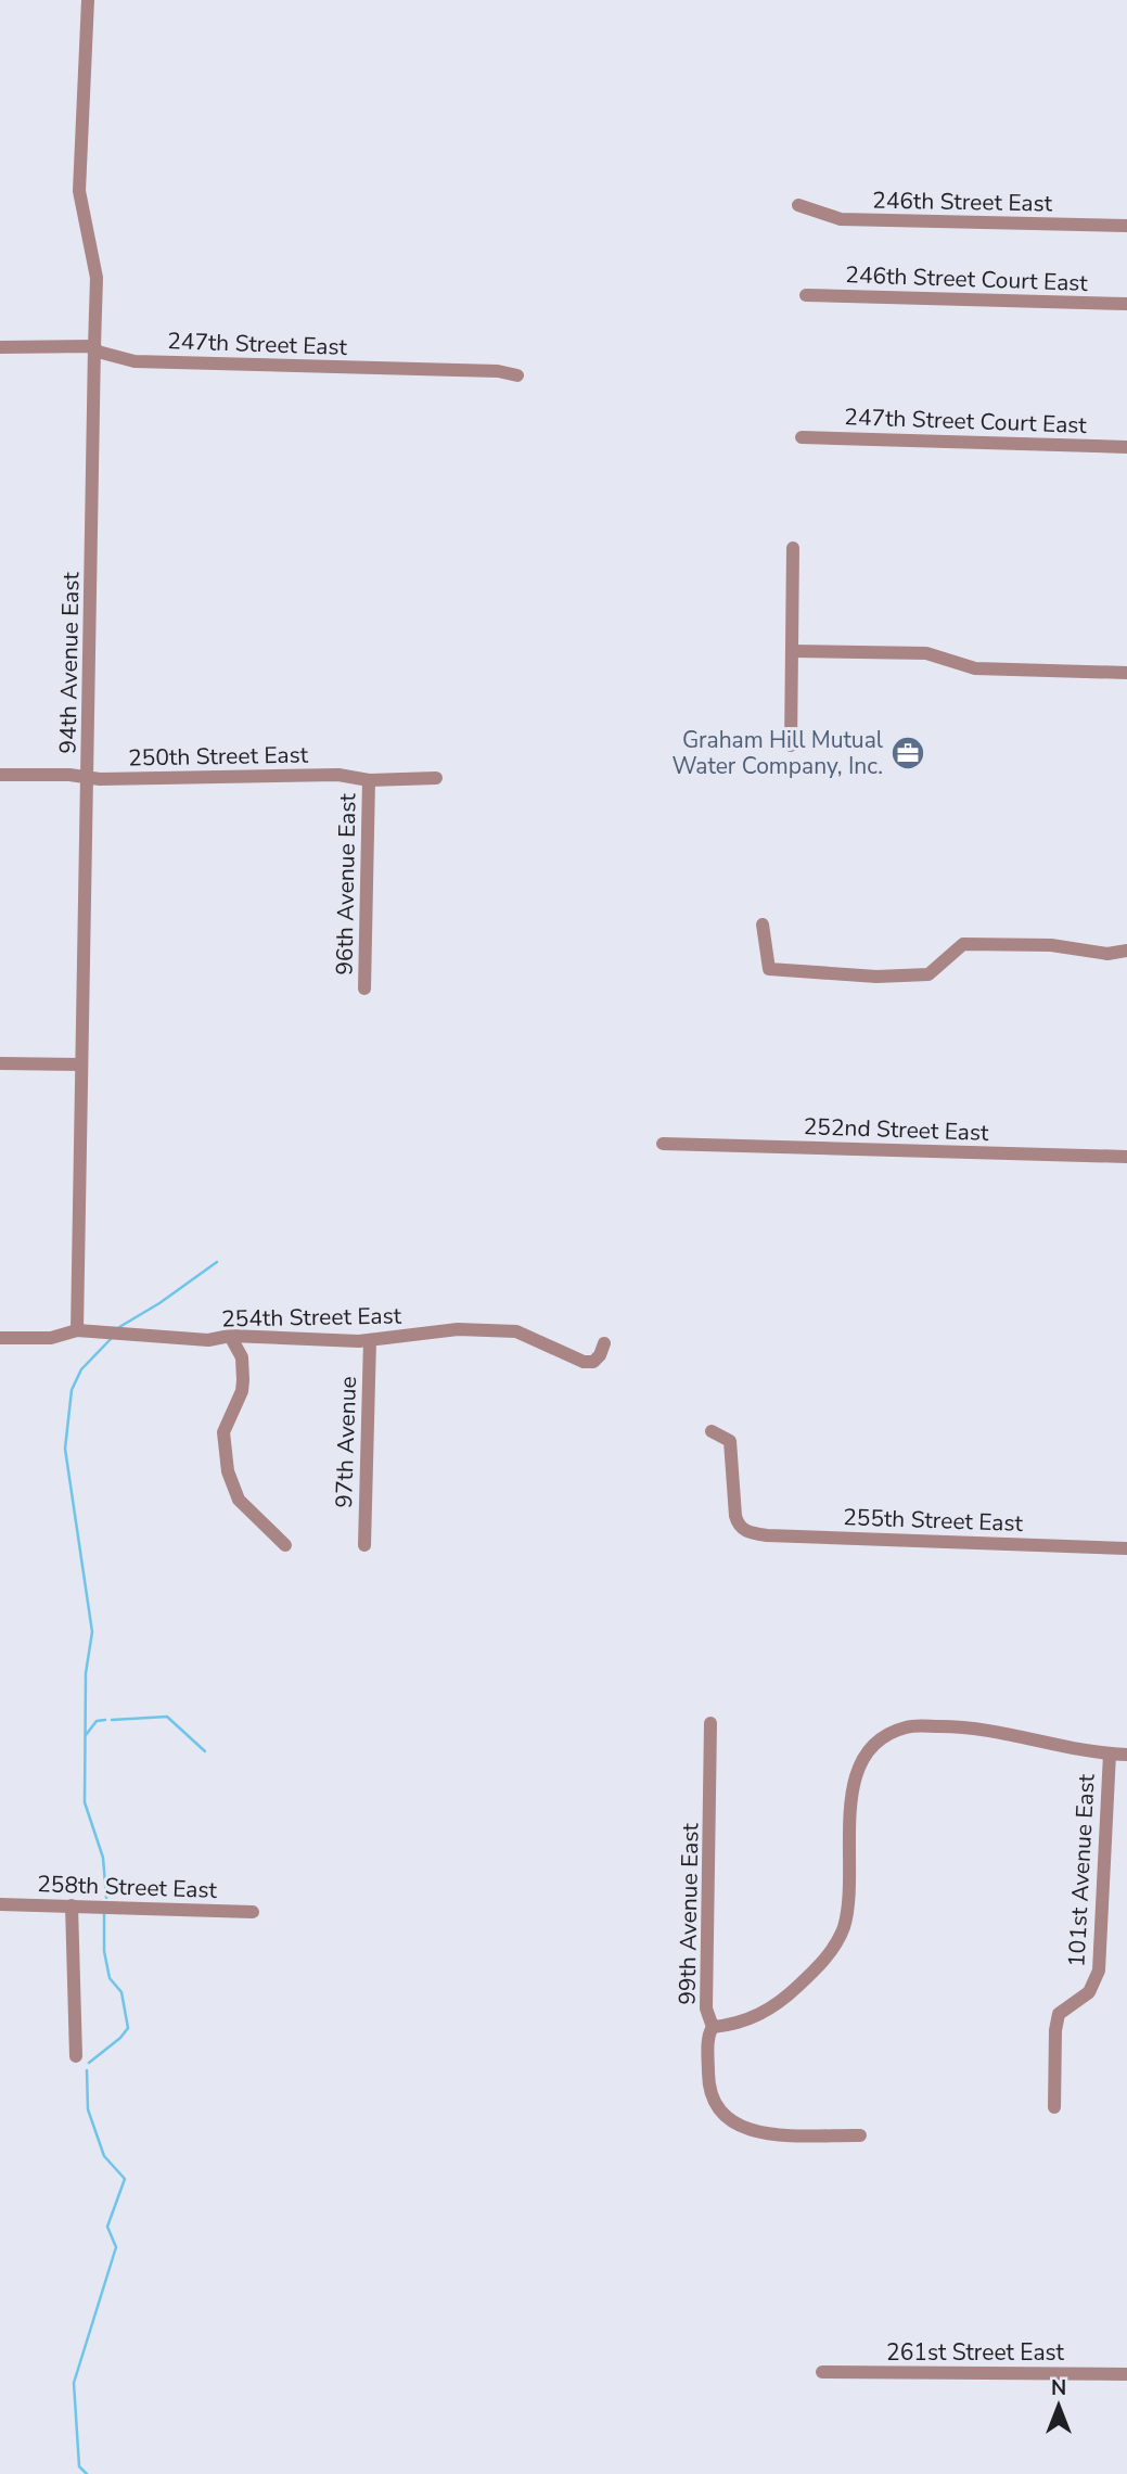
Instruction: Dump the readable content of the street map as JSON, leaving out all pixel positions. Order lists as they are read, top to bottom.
{
  "streets": {
    "street": [
      "246th Street East",
      "246th Street Court East",
      "247th Street East",
      "247th Street Court East",
      "94th Avenue East",
      "250th Street East",
      "96th Avenue East",
      "252nd Street East",
      "254th Street East",
      "97th Avenue",
      "255th Street East",
      "101st Avenue East",
      "258th Street East",
      "99th Avenue East",
      "261st Street East"
    ]
  },
  "crossings": [
    ["247th Street East", "94th Avenue East"],
    ["94th Avenue East", "250th Street East"],
    ["94th Avenue East", "254th Street East"],
    ["250th Street East", "96th Avenue East"],
    ["254th Street East", "97th Avenue"]
  ],
  "places": {
    "office": ["Graham Hill Mutual Water Company, Inc."]
  },
  "north": "top"
}
